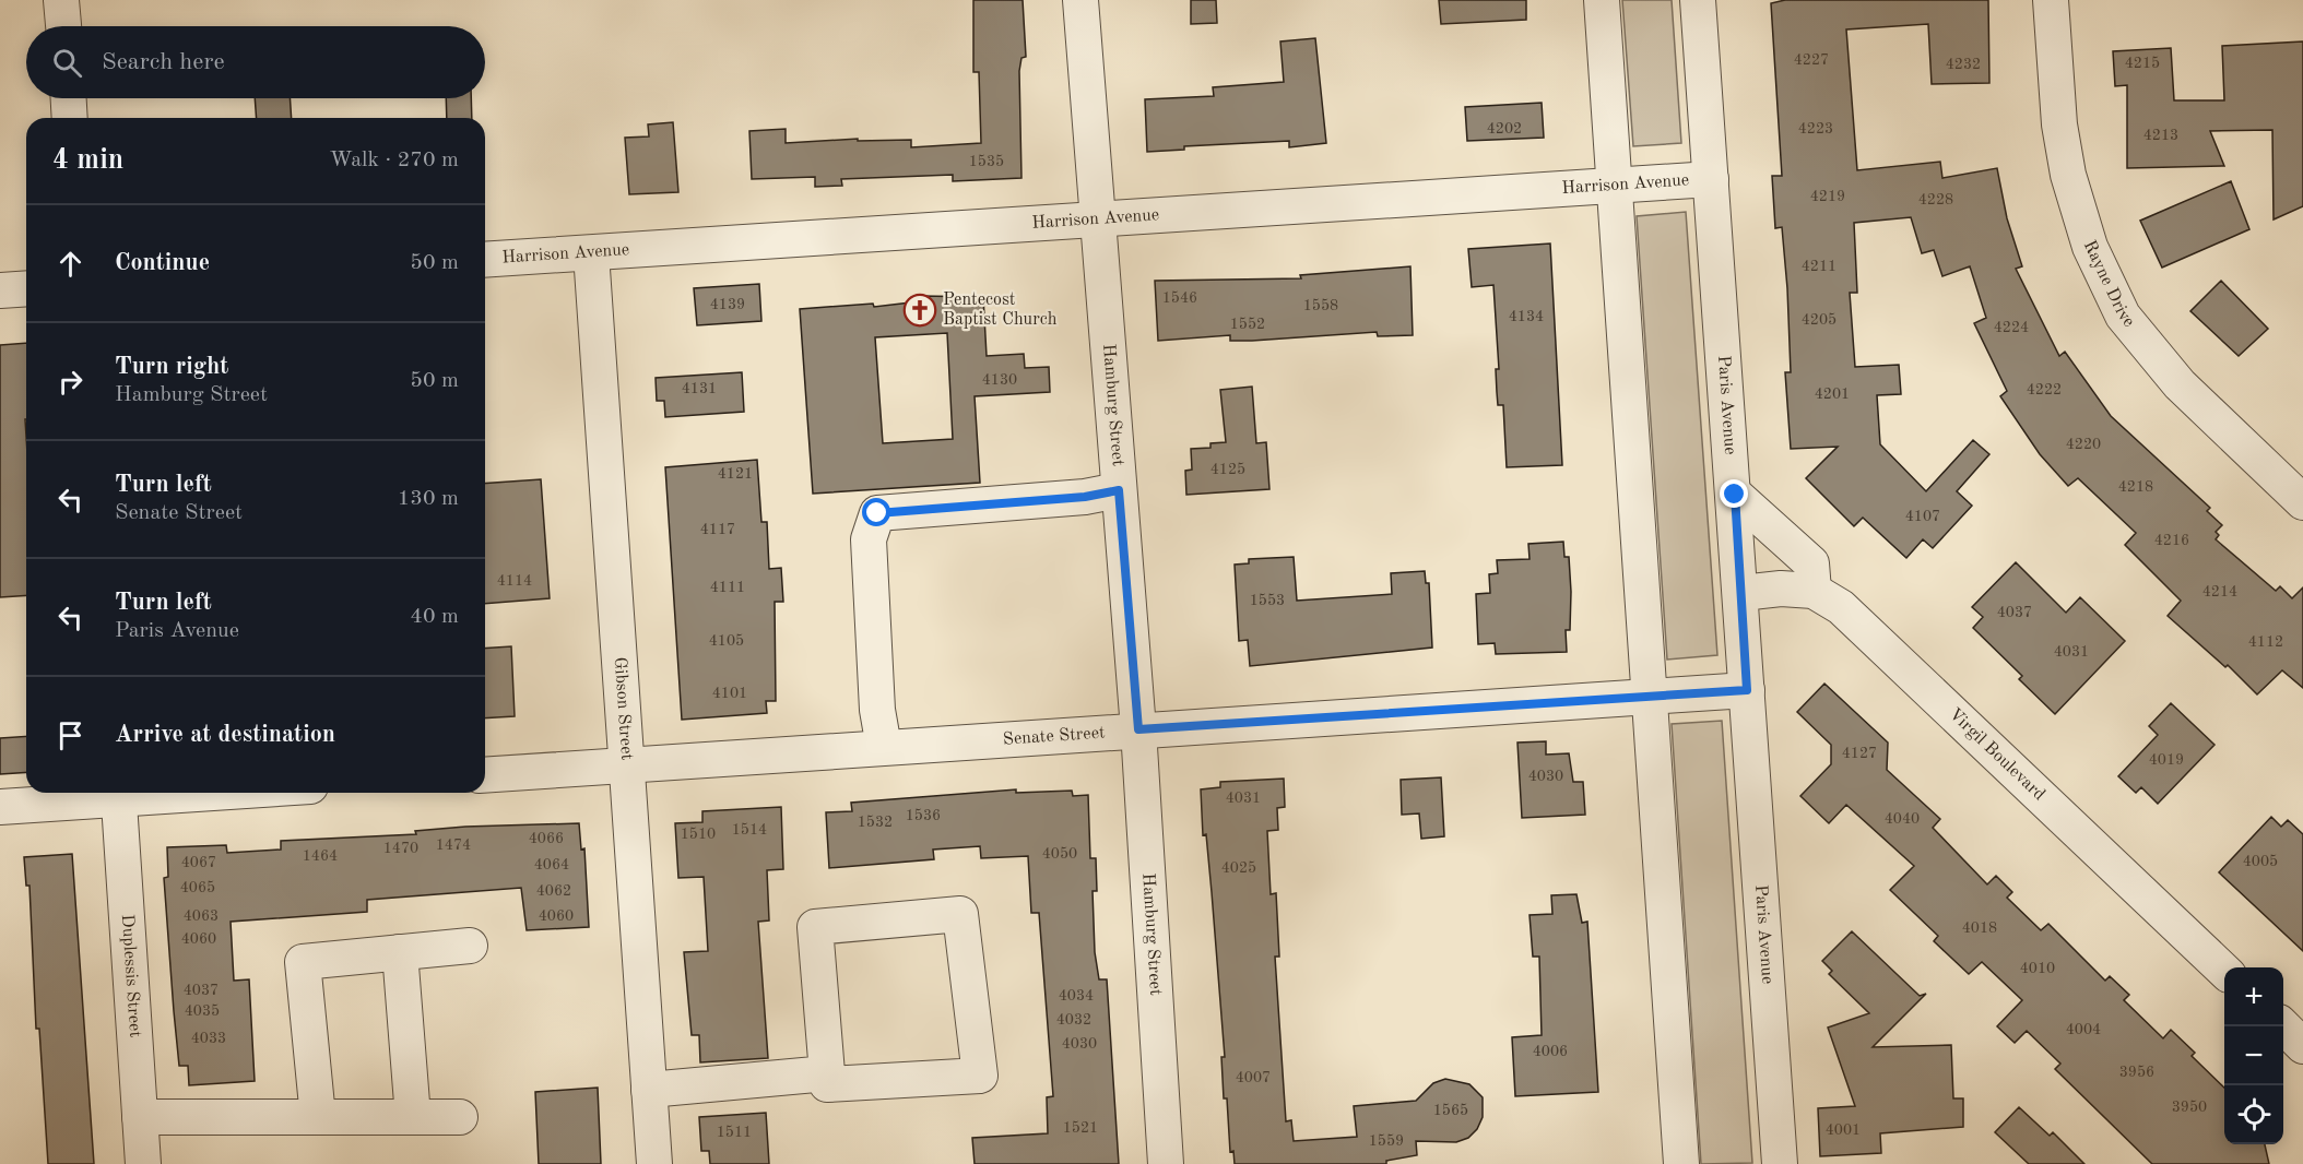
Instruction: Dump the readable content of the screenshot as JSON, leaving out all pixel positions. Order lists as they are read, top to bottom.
{
  "streets": {
    "street": [
      "Harrison Avenue",
      "Rayne Drive",
      "Hamburg Street",
      "Paris Avenue",
      "Gibson Street",
      "Senate Street",
      "Virgil Boulevard",
      "Duplessis Street"
    ]
  },
  "crossings": [
    ["Harrison Avenue", "Hamburg Street"],
    ["Harrison Avenue", "Paris Avenue"],
    ["Harrison Avenue", "Gibson Street"],
    ["Hamburg Street", "Senate Street"],
    ["Paris Avenue", "Senate Street"],
    ["Paris Avenue", "Virgil Boulevard"],
    ["Gibson Street", "Senate Street"]
  ],
  "places": {
    "church": ["Pentecost Baptist Church"]
  },
  "house_numbers": [
    "4227",
    "4215",
    "4232",
    "4202",
    "4223",
    "4213",
    "1535",
    "4219",
    "4228",
    "4211",
    "1546",
    "4139",
    "1558",
    "4134",
    "4205",
    "1552",
    "4224",
    "4130",
    "4131",
    "4222",
    "4201",
    "4220",
    "4125",
    "4121",
    "4218",
    "4107",
    "4117",
    "4216",
    "4114",
    "4111",
    "4214",
    "1553",
    "4037",
    "4105",
    "4112",
    "4031",
    "4101",
    "4127",
    "4019",
    "4030",
    "4031",
    "1536",
    "4040",
    "1532",
    "1514",
    "1510",
    "4066",
    "1474",
    "1470",
    "4050",
    "1464",
    "4005",
    "4067",
    "4064",
    "4025",
    "4065",
    "4062",
    "4063",
    "4060",
    "4018",
    "4060",
    "4010",
    "4037",
    "4034",
    "4035",
    "4032",
    "4004",
    "4033",
    "4030",
    "4006",
    "3956",
    "4007",
    "3950",
    "1565",
    "1521",
    "4001",
    "1511",
    "1559"
  ],
  "page": {
    "search": "Search here",
    "heading": ["4 min", "Walk · 270 m"],
    "list": [
      ["Continue", "50 m"],
      ["Turn right", "Hamburg Street", "50 m"],
      ["Turn left", "Senate Street", "130 m"],
      ["Turn left", "Paris Avenue", "40 m"],
      "Arrive at destination"
    ],
    "map_buttons": ["+", "−"]
  }
}
